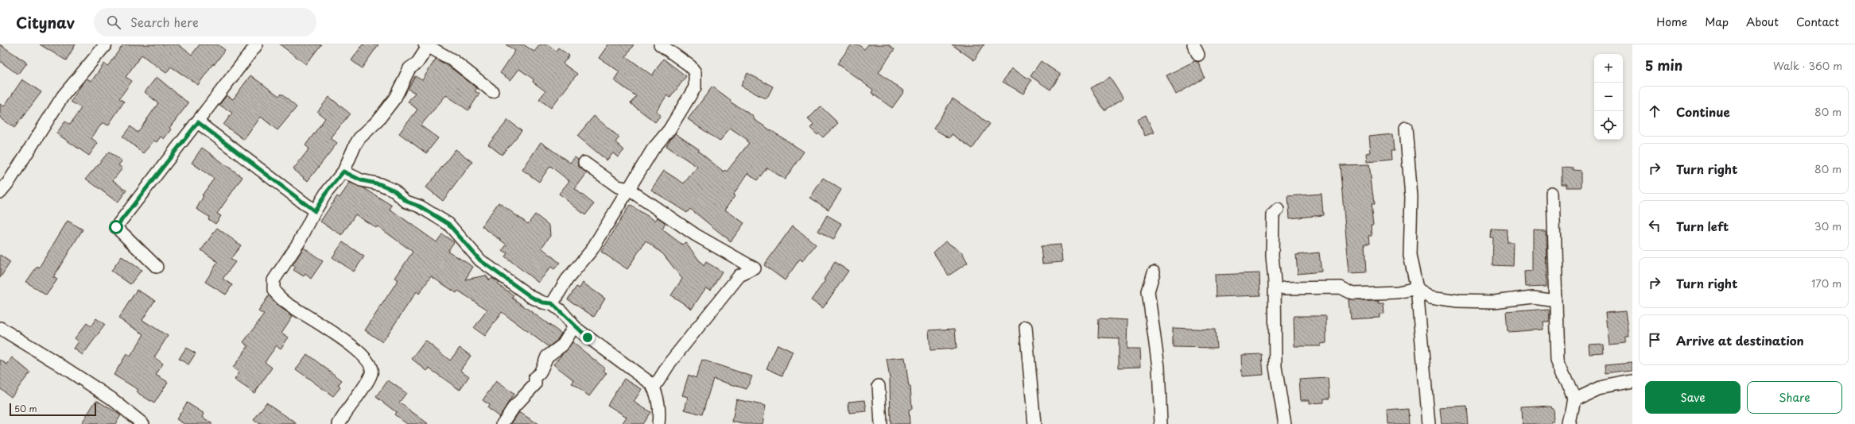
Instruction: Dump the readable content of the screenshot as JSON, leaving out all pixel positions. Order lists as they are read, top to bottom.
{
  "scale_bar": "50 m",
  "page": {
    "header": "Citynav",
    "search": "Search here",
    "nav": [
      "Home",
      "Map",
      "About",
      "Contact"
    ],
    "heading": ["5 min", "Walk · 360 m"],
    "map_buttons": ["+", "−"],
    "list": [
      ["Continue", "80 m"],
      ["Turn right", "80 m"],
      ["Turn left", "30 m"],
      ["Turn right", "170 m"],
      "Arrive at destination"
    ],
    "buttons": ["Save", "Share"],
    "scale": "50 m"
  }
}
